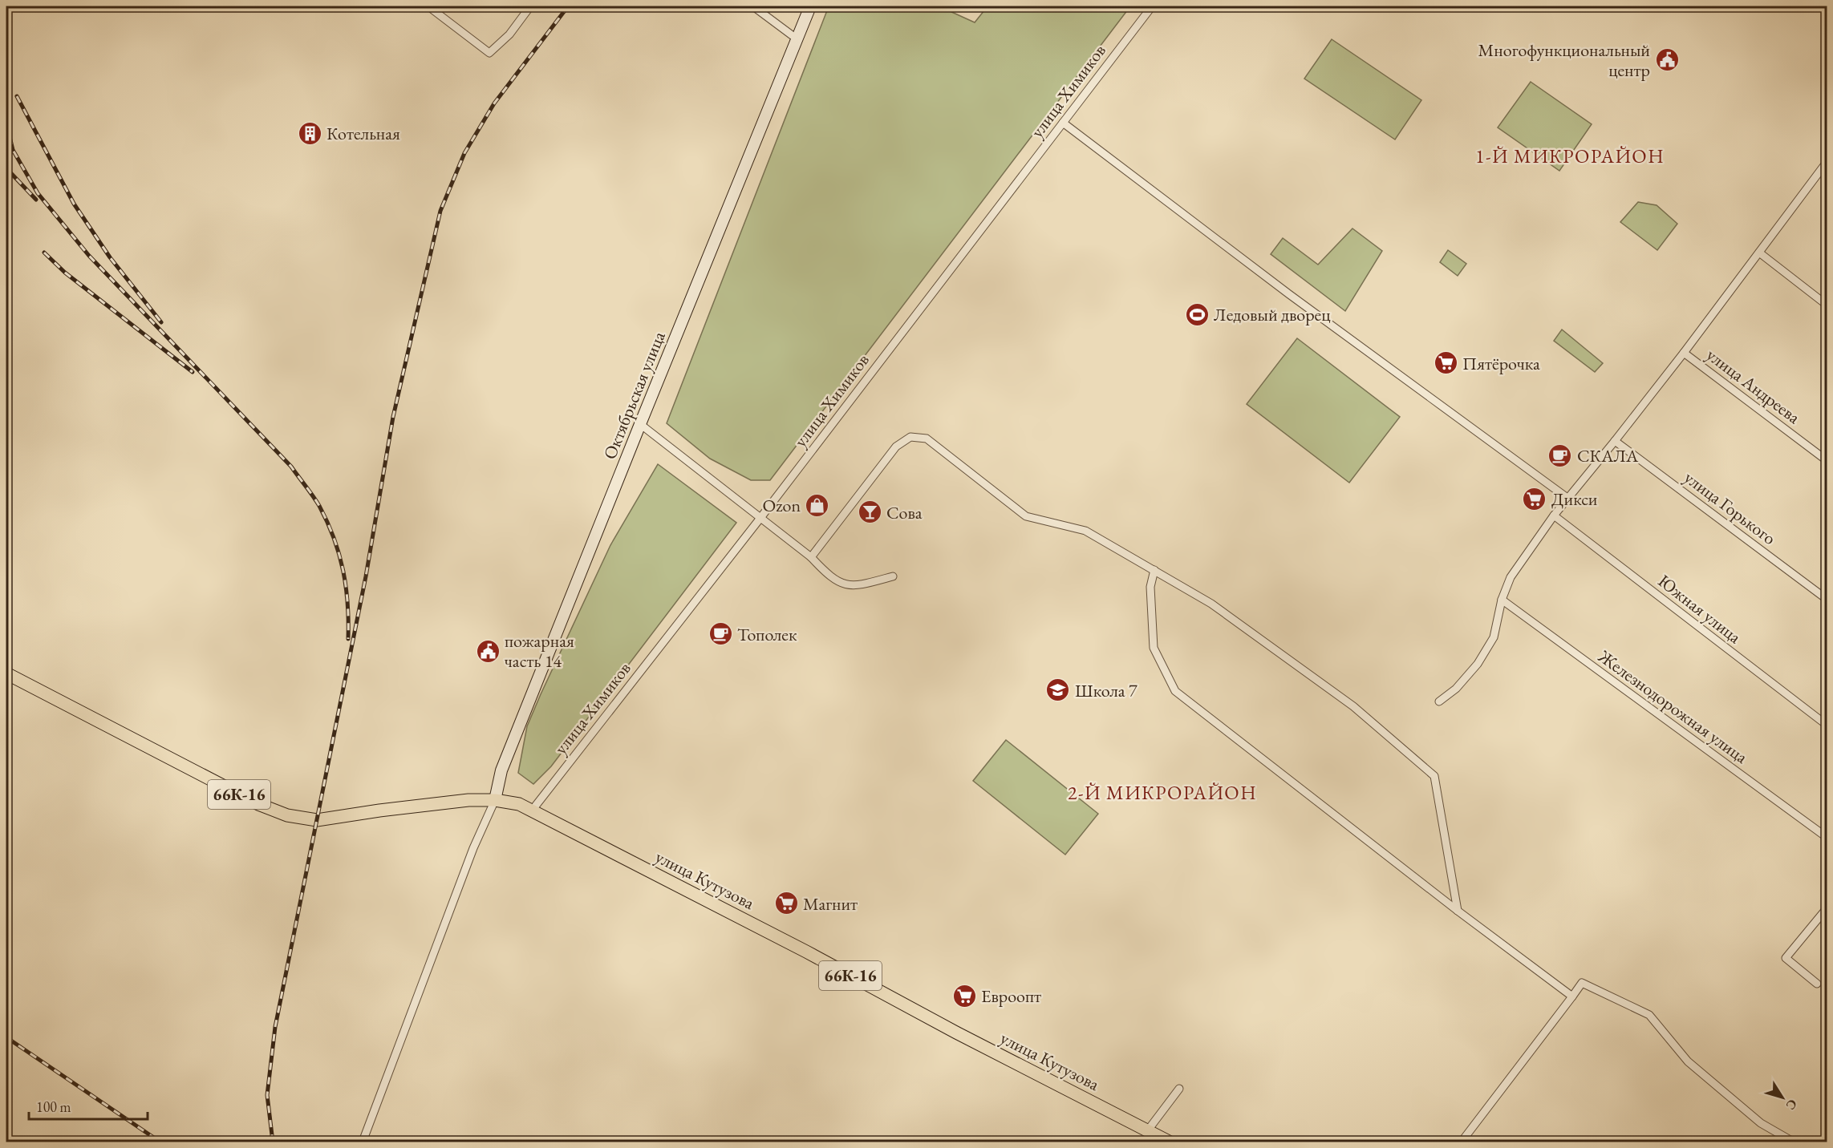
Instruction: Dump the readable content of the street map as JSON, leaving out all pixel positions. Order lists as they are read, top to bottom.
{
  "streets": {
    "main road": ["Октябрьская улица", "66К-16", "улица Кутузова"],
    "street": [
      "улица Химиков",
      "улица Андреева",
      "улица Горького",
      "Южная улица",
      "Железнодорожная улица"
    ]
  },
  "crossings": [
    ["улица Химиков", "66К-16"],
    ["улица Химиков", "улица Кутузова"],
    ["Октябрьская улица", "66К-16"],
    ["66К-16", "улица Кутузова"]
  ],
  "districts": ["1-Й МИКРОРАЙОН", "2-Й МИКРОРАЙОН"],
  "places": {
    "public building": ["Многофункциональный центр", "пожарная часть 14"],
    "building": ["Котельная"],
    "sports": ["Ледовый дворец"],
    "supermarket": [
      "Пятёрочка",
      "Дикси",
      "Магнит",
      "Евроопт"
    ],
    "cafe": ["СКАЛА", "Тополек"],
    "shop": ["Ozon"],
    "bar": ["Сова"],
    "school or university": ["Школа 7"]
  },
  "scale_bar": "100 m",
  "north": "bottom right"
}
